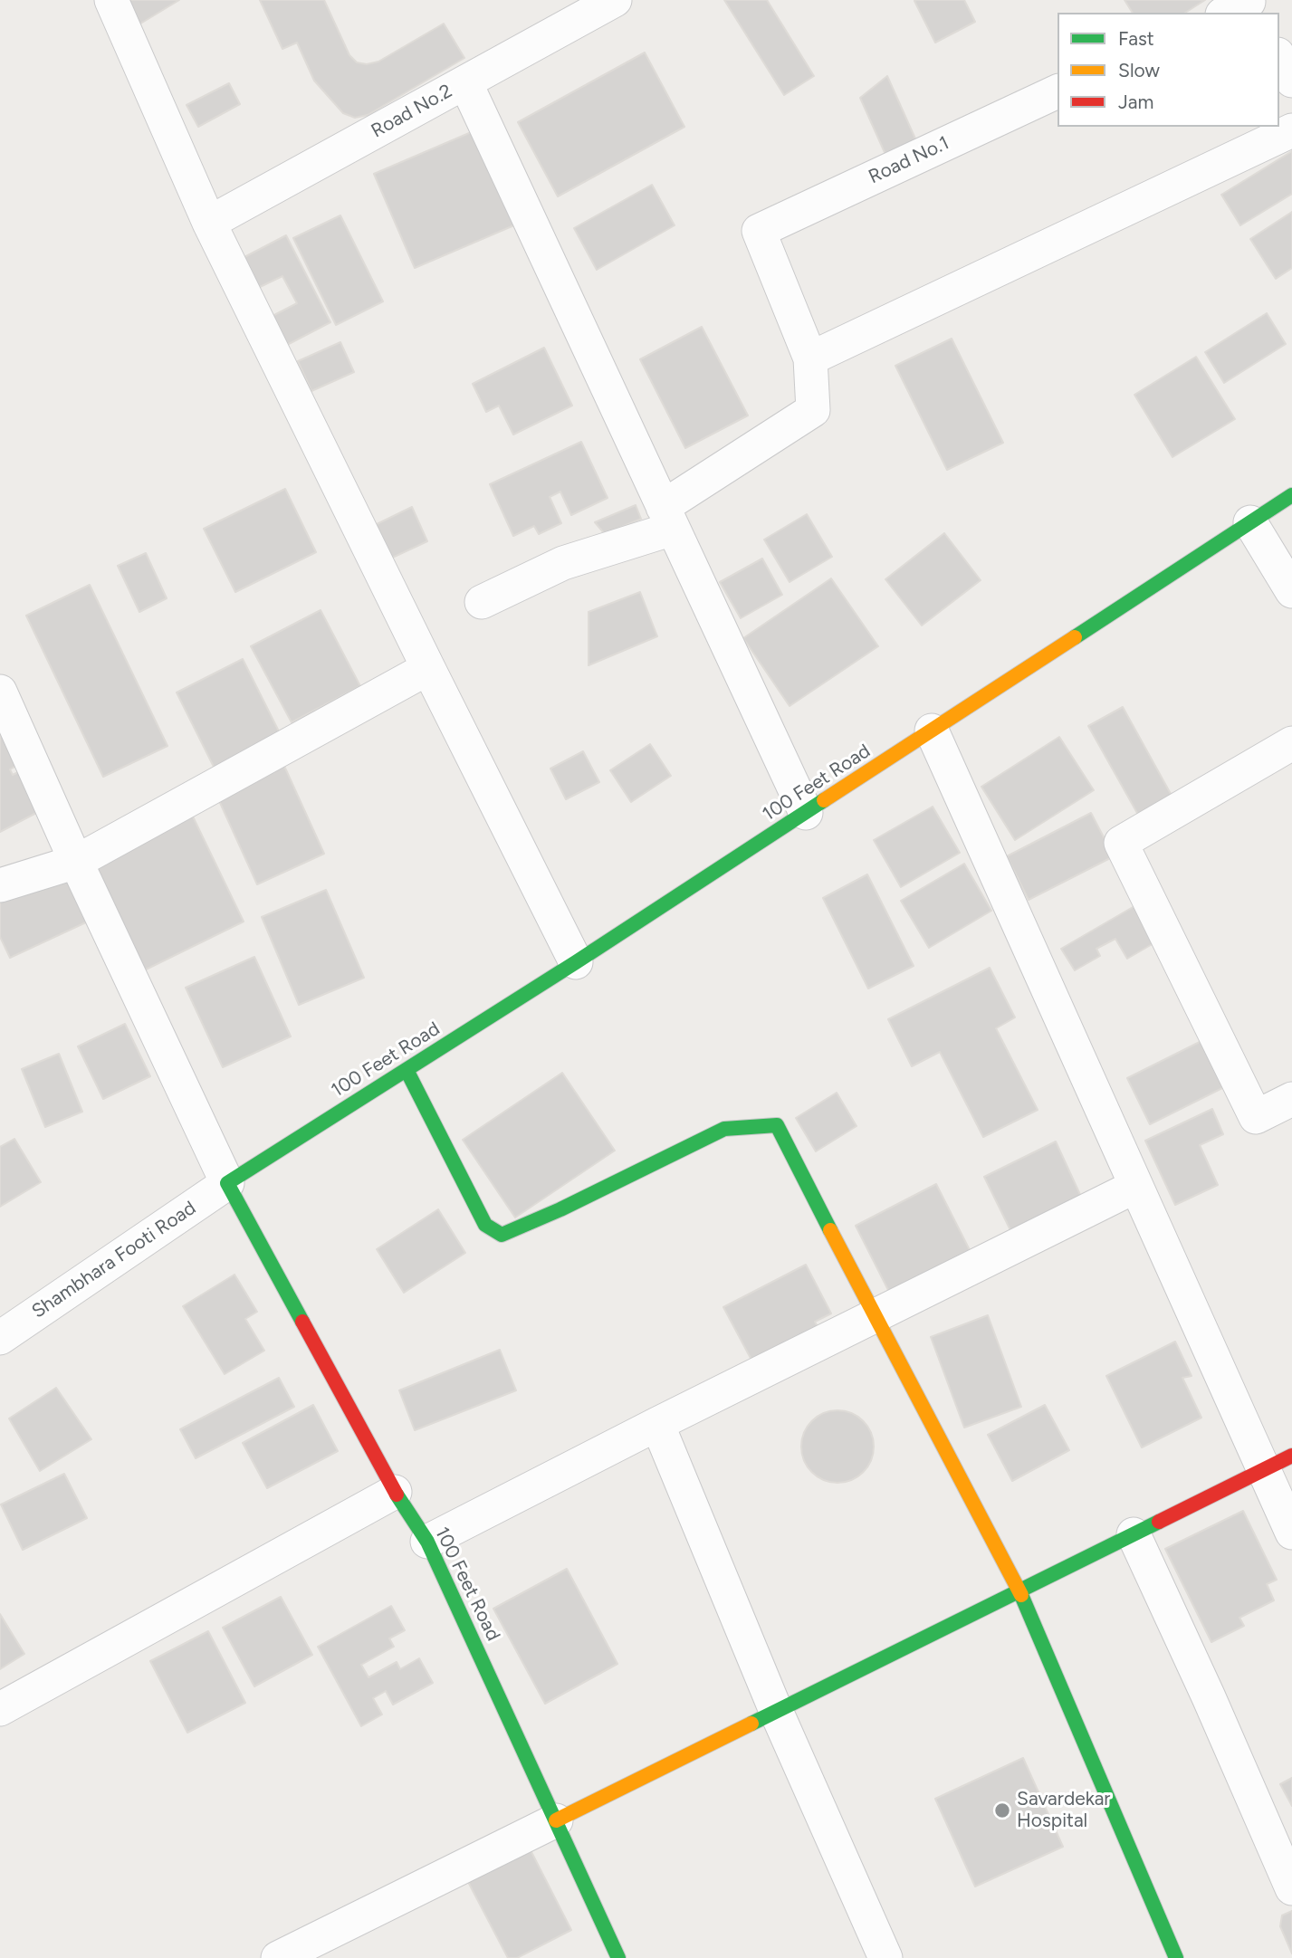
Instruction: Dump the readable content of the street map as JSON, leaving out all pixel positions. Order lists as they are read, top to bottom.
{
  "streets": {
    "street": [
      "Road No.2",
      "Road No.1",
      "100 Feet Road",
      "Shambhara Footi Road"
    ]
  },
  "crossings": [
    ["100 Feet Road", "Shambhara Footi Road"]
  ],
  "places": ["Savardekar Hospital"],
  "legend": ["Fast", "Slow", "Jam"]
}
